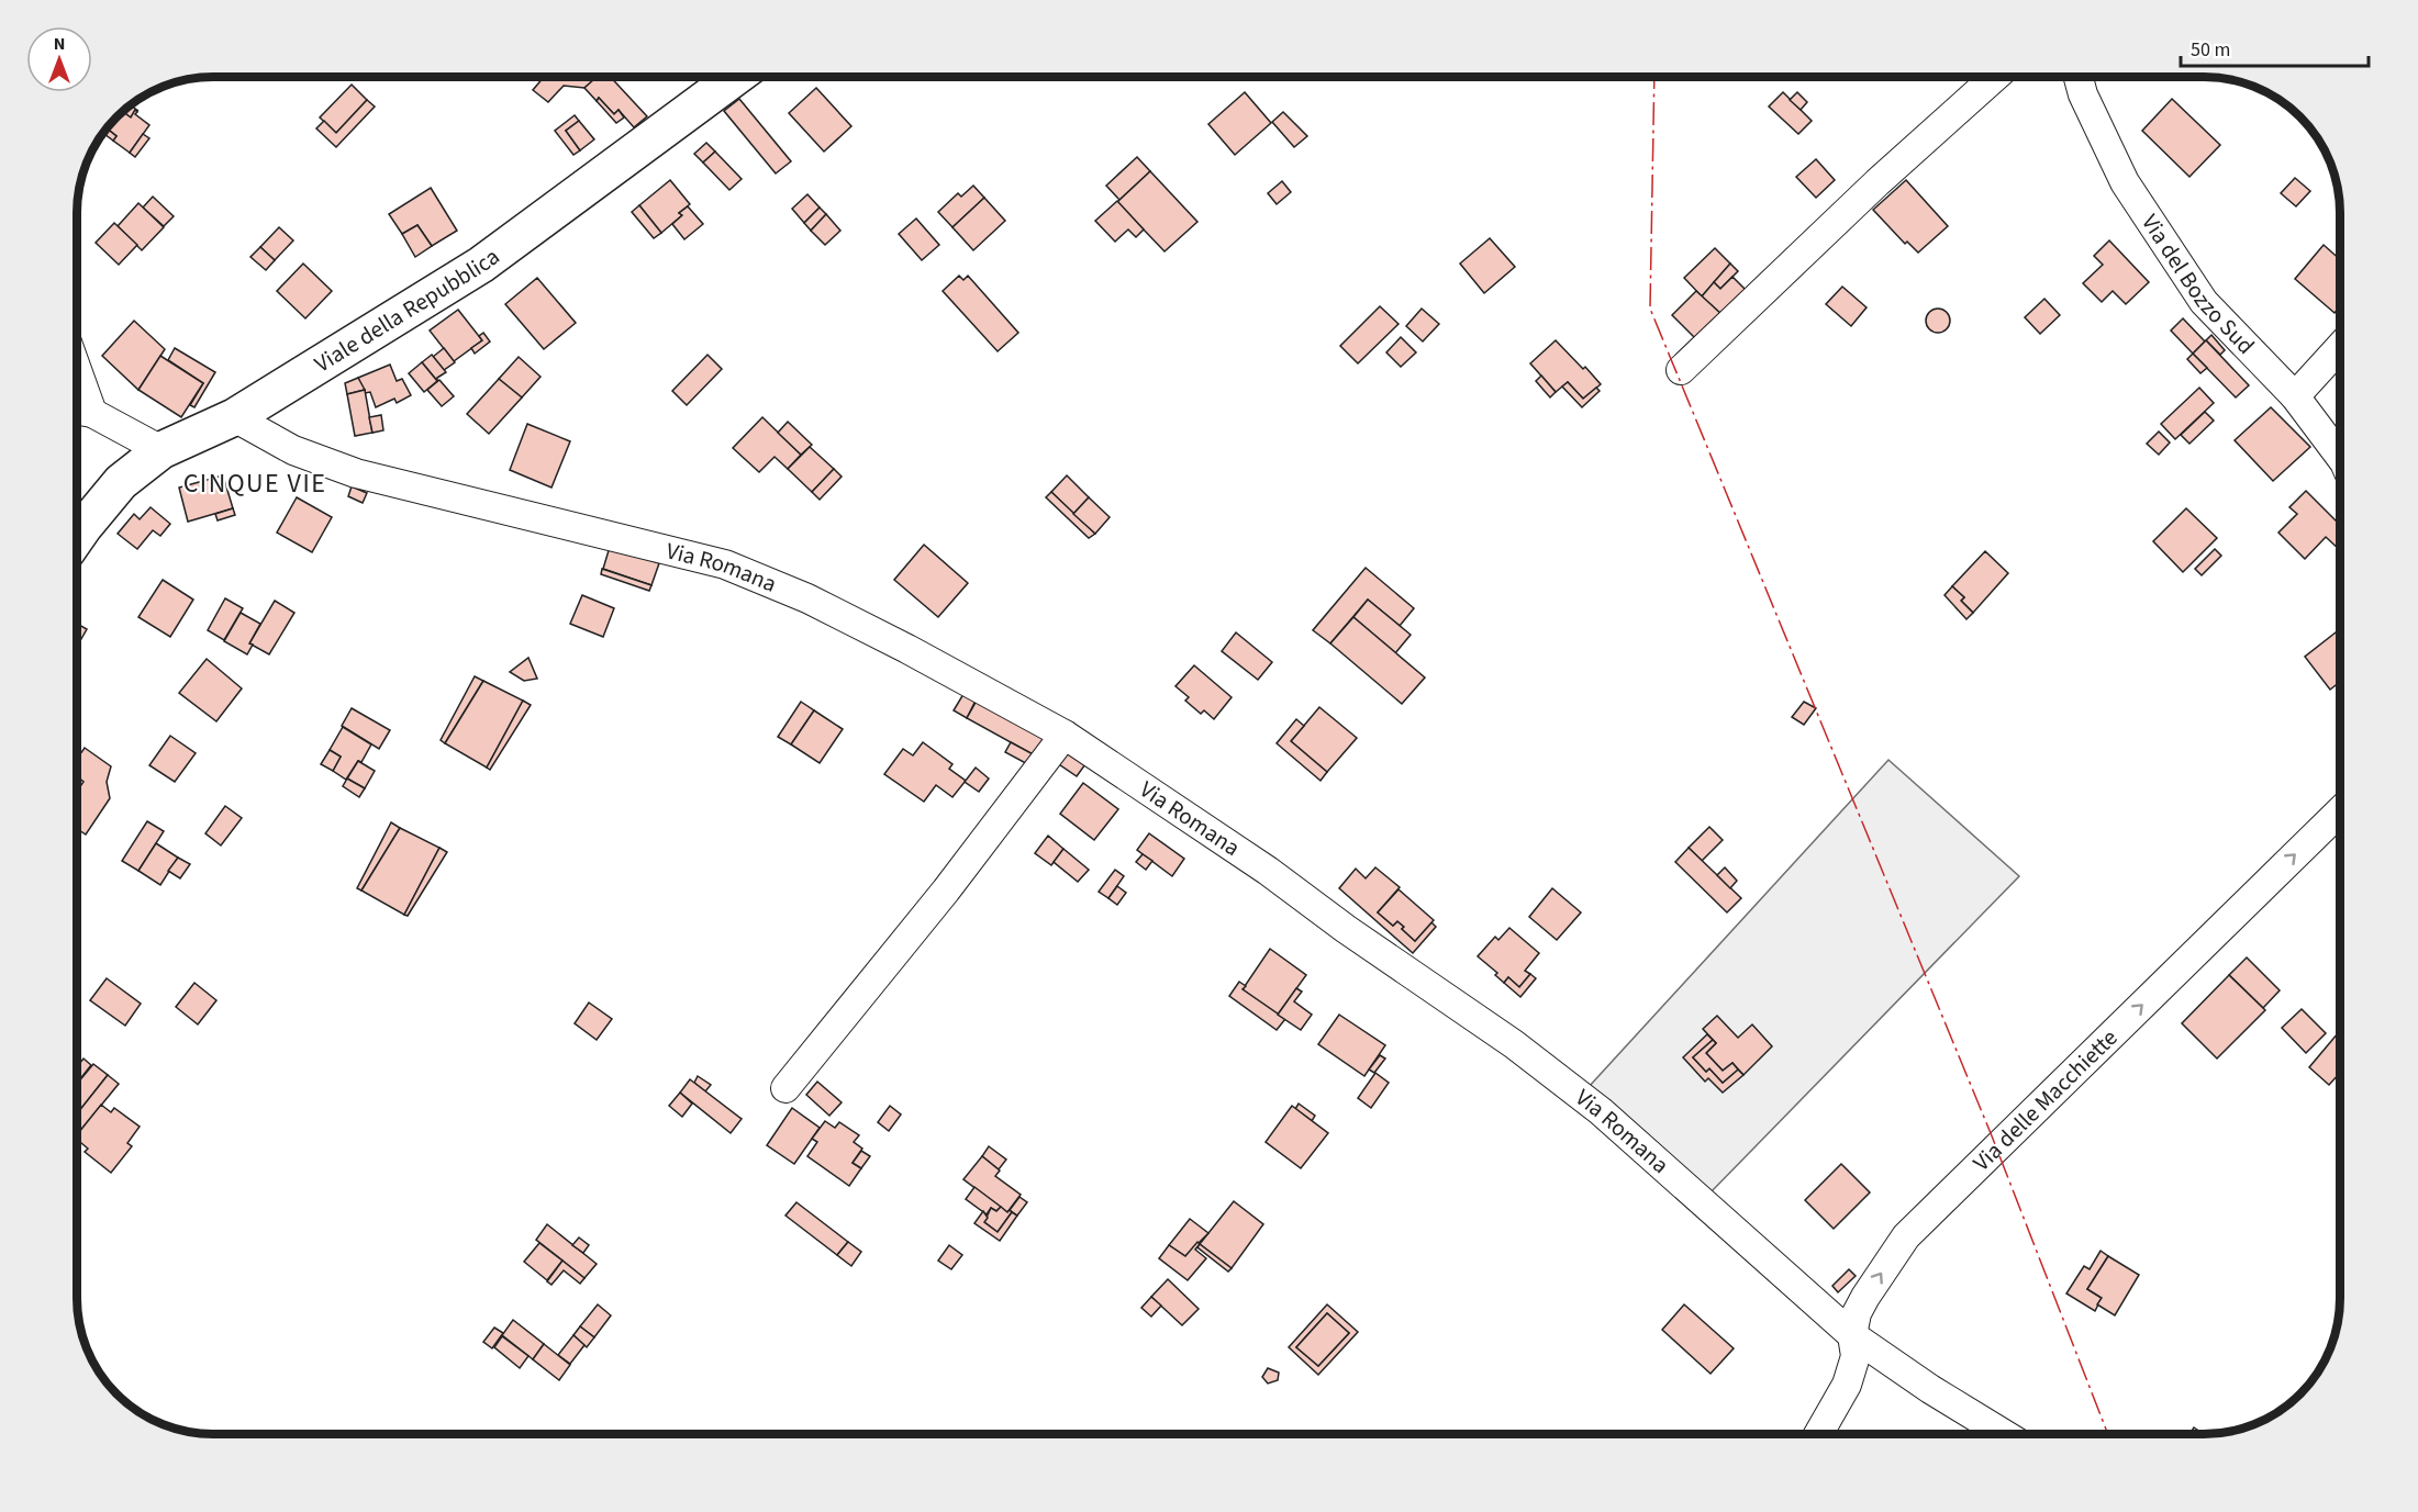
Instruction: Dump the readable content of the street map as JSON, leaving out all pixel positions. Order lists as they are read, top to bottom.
{
  "streets": {
    "main road": ["Viale della Repubblica"],
    "street": ["Via del Bozzo Sud", "Via Romana", "Via delle Macchiette"]
  },
  "crossings": [
    ["Viale della Repubblica", "Via Romana"],
    ["Via Romana", "Via delle Macchiette"]
  ],
  "one_way": ["Via delle Macchiette"],
  "districts": ["CINQUE VIE"],
  "scale_bar": "50 m",
  "north": "top"
}
